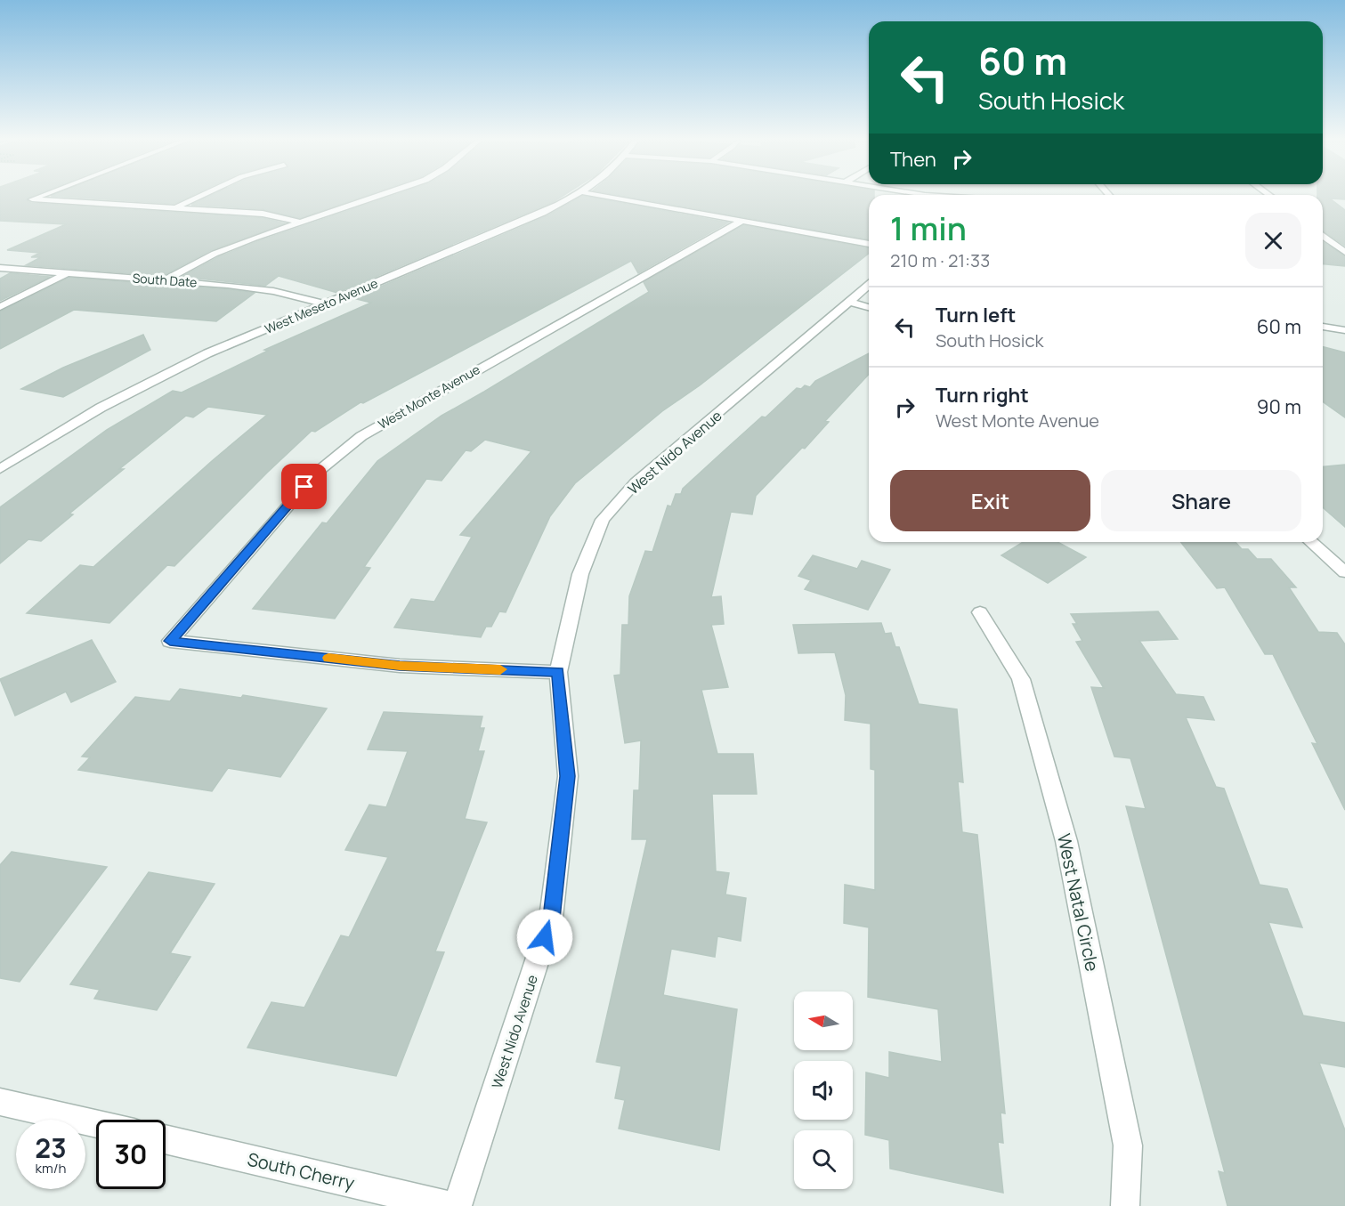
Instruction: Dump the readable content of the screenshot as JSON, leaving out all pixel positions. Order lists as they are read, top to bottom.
{
  "streets": {
    "street": [
      "South Date",
      "West Meseto Avenue",
      "West Monte Avenue",
      "West Nido Avenue",
      "West Natal Circle",
      "South Cherry"
    ]
  },
  "crossings": [
    ["South Date", "West Meseto Avenue"],
    ["West Monte Avenue", "West Nido Avenue"]
  ],
  "north": "left",
  "page": {
    "turn": ["60 m", "South Hosick"],
    "then": "Then",
    "heading": ["1 min", "210 m · 21:33"],
    "list": [
      {
        "name": "Turn left",
        "note": "South Hosick",
        "value": "60 m"
      },
      {
        "name": "Turn right",
        "note": "West Monte Avenue",
        "value": "90 m"
      }
    ],
    "buttons": ["Exit", "Share"],
    "speed": "23 km/h",
    "limit": "30"
  }
}
